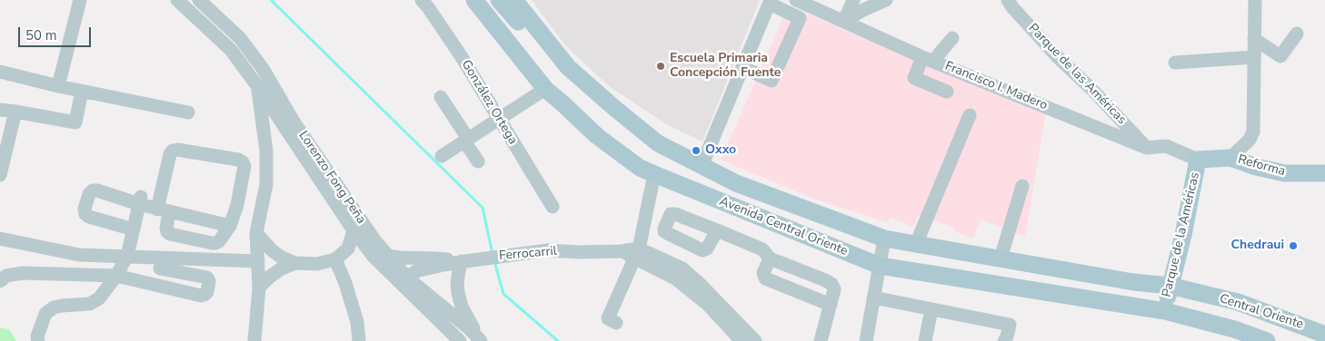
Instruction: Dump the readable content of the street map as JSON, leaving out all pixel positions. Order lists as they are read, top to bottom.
{
  "streets": {
    "main road": [
      "Reforma",
      "Avenida Central Oriente",
      "Parque de la Américas",
      "Central Oriente"
    ],
    "street": [
      "Parque de las Américas",
      "Francisco I. Madero",
      "González Ortega",
      "Lorenzo Fong Peña",
      "Ferrocarril"
    ]
  },
  "crossings": [
    ["Parque de las Américas", "Francisco I. Madero"],
    ["Francisco I. Madero", "Reforma"],
    ["Francisco I. Madero", "Parque de la Américas"],
    ["Reforma", "Parque de la Américas"],
    ["Lorenzo Fong Peña", "Ferrocarril"],
    ["Avenida Central Oriente", "Parque de la Américas"],
    ["Avenida Central Oriente", "Central Oriente"],
    ["Parque de la Américas", "Central Oriente"]
  ],
  "places": ["Escuela Primaria Concepción Fuente", "Oxxo", "Chedraui"],
  "scale_bar": "50 m"
}
